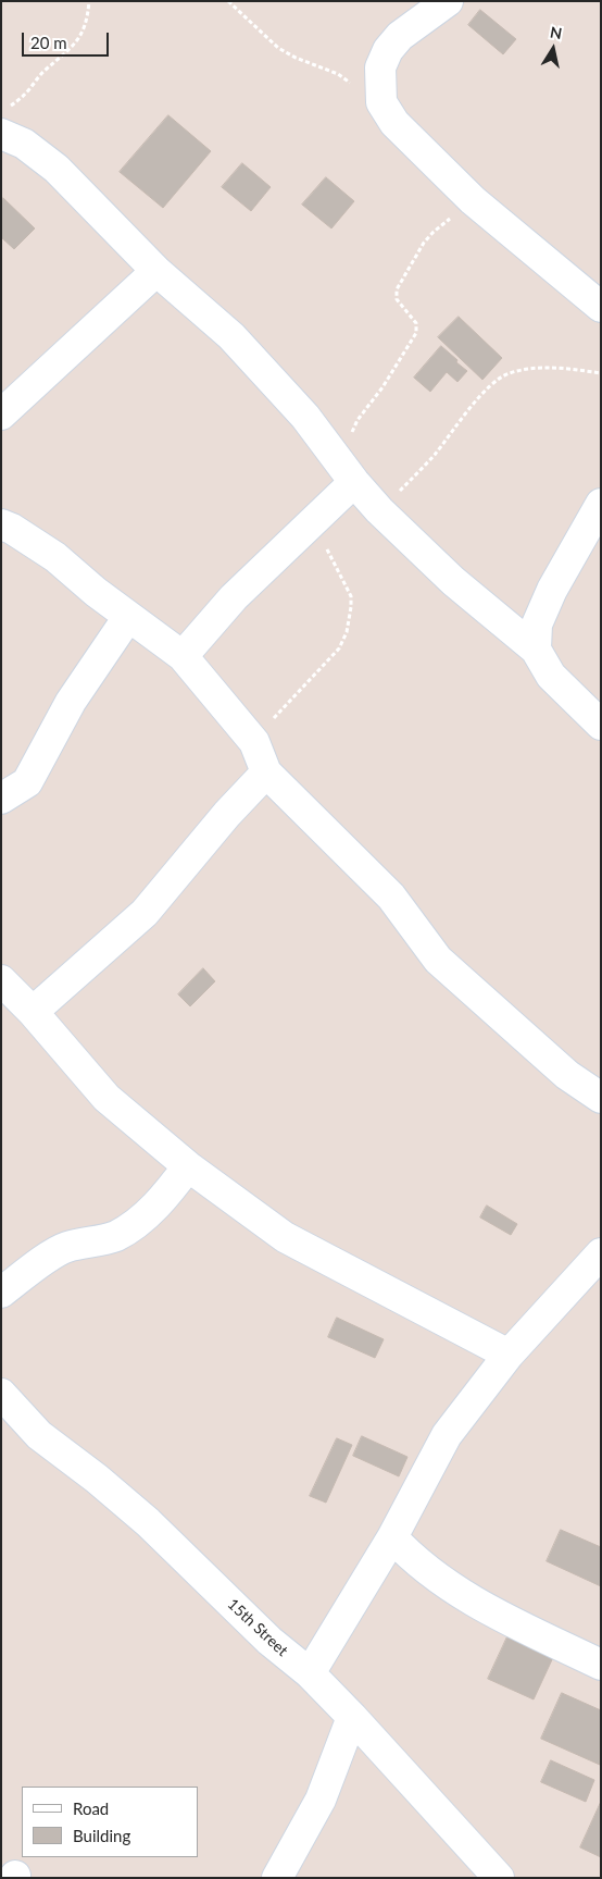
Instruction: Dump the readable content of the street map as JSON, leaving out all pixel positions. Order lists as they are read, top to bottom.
{
  "streets": {
    "street": ["15th Street"]
  },
  "legend": ["Road", "Building"],
  "scale_bar": "20 m",
  "north": "top"
}
